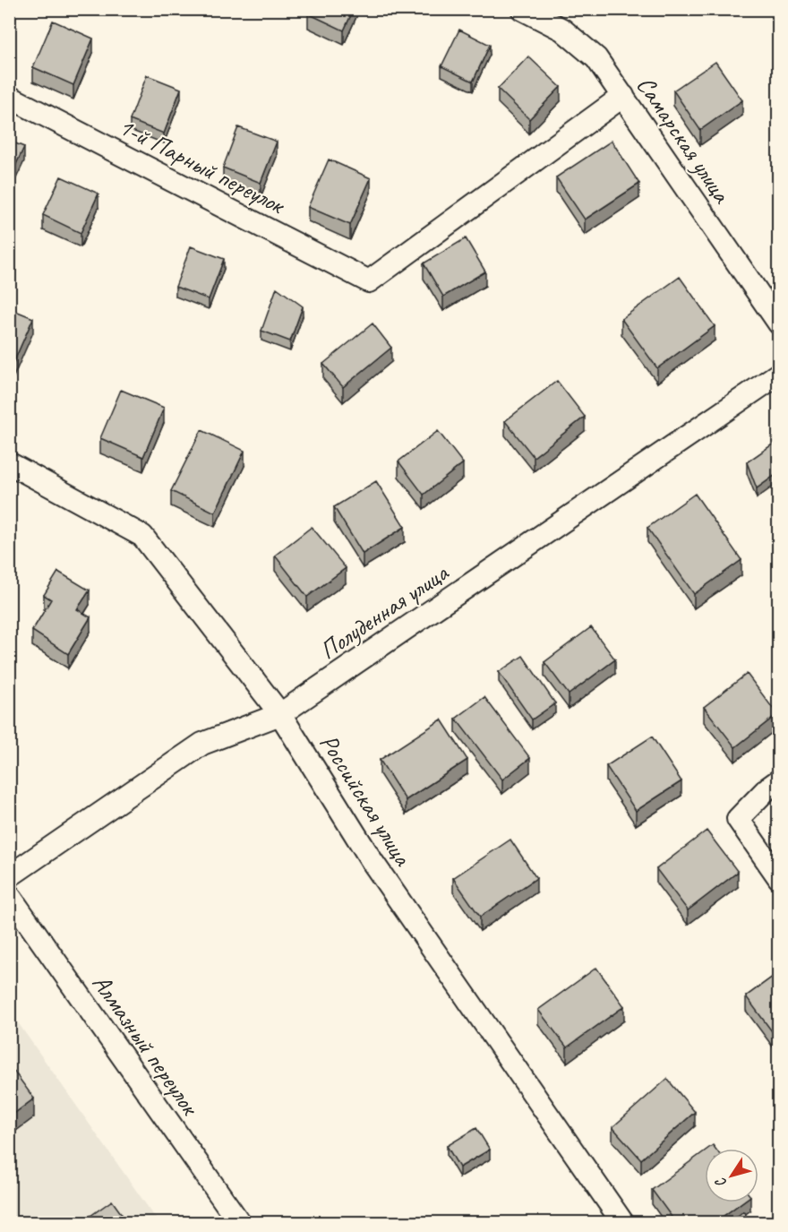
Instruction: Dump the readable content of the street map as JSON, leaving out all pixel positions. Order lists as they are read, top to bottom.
{
  "streets": {
    "street": [
      "Самарская улица",
      "1-й Парный переулок",
      "Полуденная улица",
      "Российская улица",
      "Алмазный переулок"
    ]
  },
  "crossings": [
    ["Самарская улица", "1-й Парный переулок"],
    ["Полуденная улица", "Российская улица"]
  ],
  "north": "bottom left"
}
